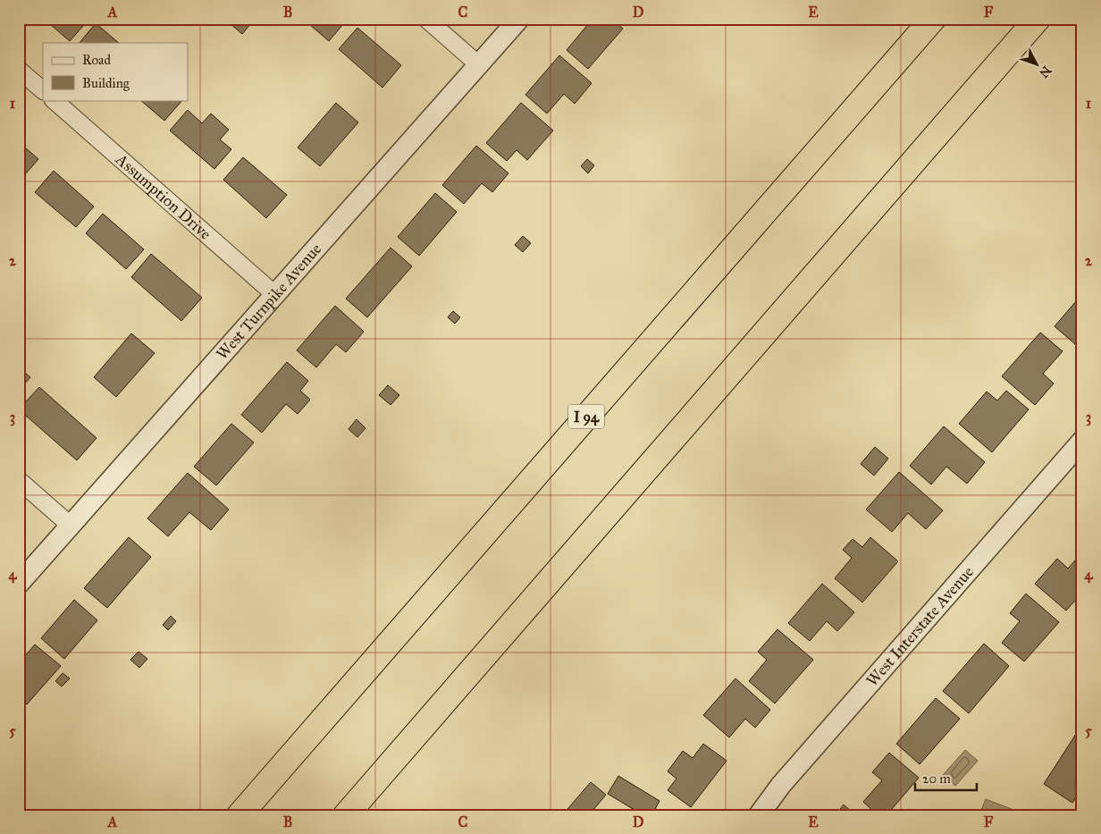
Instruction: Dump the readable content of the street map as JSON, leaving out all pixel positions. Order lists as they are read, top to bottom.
{
  "streets": {
    "highway": ["I 94"],
    "street": ["Assumption Drive", "West Turnpike Avenue", "West Interstate Avenue"]
  },
  "crossings": [
    ["Assumption Drive", "West Turnpike Avenue"]
  ],
  "legend": ["Road", "Building"],
  "scale_bar": "20 m",
  "north": "bottom right",
  "grid": {
    "columns": [
      "A",
      "B",
      "C",
      "D",
      "E",
      "F"
    ],
    "rows": [
      "1",
      "2",
      "3",
      "4",
      "5"
    ]
  }
}
